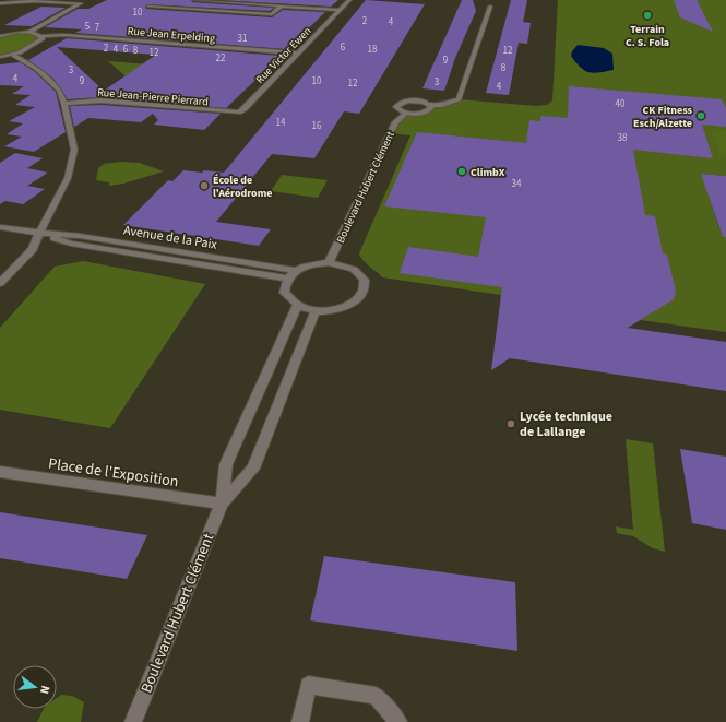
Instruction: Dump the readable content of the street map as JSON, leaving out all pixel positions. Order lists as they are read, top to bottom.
{
  "streets": {
    "street": [
      "Rue Jean Erpelding",
      "Rue Victor Ewen",
      "Rue Jean-Pierre Pierrard",
      "Boulevard Hubert Clément",
      "Avenue de la Paix",
      "Place de l'Exposition"
    ]
  },
  "crossings": [
    ["Rue Jean Erpelding", "Rue Victor Ewen"],
    ["Rue Victor Ewen", "Rue Jean-Pierre Pierrard"],
    ["Boulevard Hubert Clément", "Avenue de la Paix"],
    ["Boulevard Hubert Clément", "Place de l'Exposition"]
  ],
  "places": [
    "Terrain C. S. Fola",
    "CK Fitness Esch/Alzette",
    "ClimbX",
    "École de l'Aérodrome",
    "Lycée technique de Lallange"
  ],
  "house_numbers": [
    "10",
    "2",
    "4",
    "5",
    "7",
    "31",
    "6",
    "2",
    "4",
    "6",
    "18",
    "8",
    "12",
    "12",
    "22",
    "9",
    "8",
    "3",
    "4",
    "9",
    "10",
    "3",
    "12",
    "4",
    "40",
    "14",
    "16",
    "38",
    "34"
  ],
  "north": "right"
}
